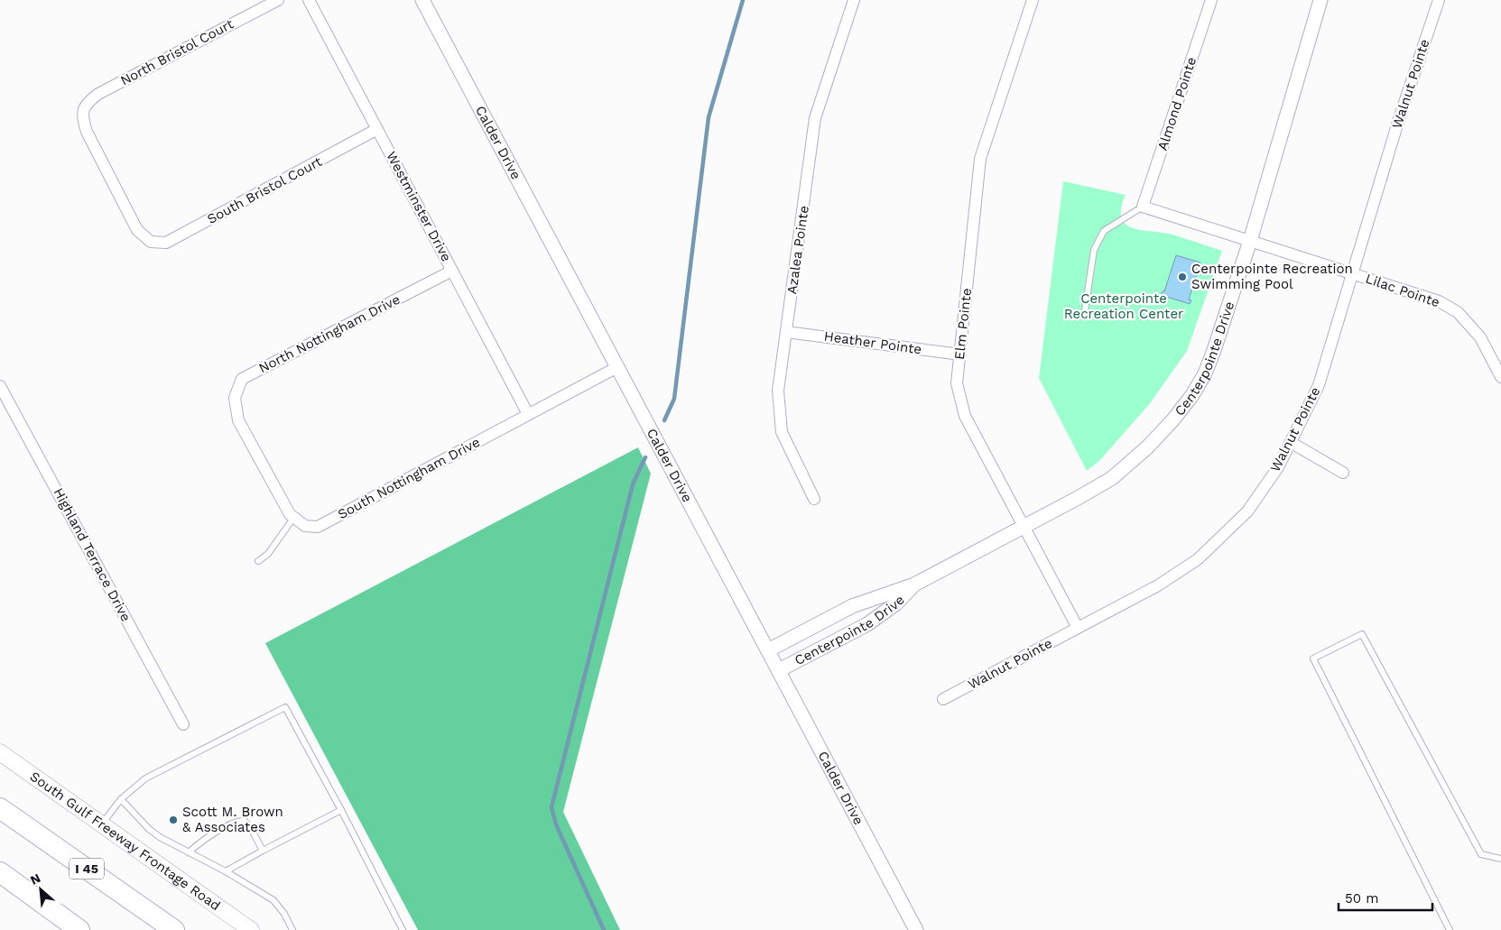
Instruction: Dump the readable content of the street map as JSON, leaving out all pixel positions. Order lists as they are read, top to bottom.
{
  "streets": {
    "highway": ["I 45"],
    "main road": ["South Gulf Freeway Frontage Road"],
    "street": [
      "North Bristol Court",
      "Walnut Pointe",
      "Almond Pointe",
      "Calder Drive",
      "South Bristol Court",
      "Westminster Drive",
      "Azalea Pointe",
      "Lilac Pointe",
      "Elm Pointe",
      "North Nottingham Drive",
      "Heather Pointe",
      "Centerpointe Drive",
      "South Nottingham Drive",
      "Highland Terrace Drive"
    ]
  },
  "crossings": [
    ["North Bristol Court", "South Bristol Court"],
    ["Walnut Pointe", "Lilac Pointe"],
    ["Walnut Pointe", "Elm Pointe"],
    ["Almond Pointe", "Lilac Pointe"],
    ["Calder Drive", "Centerpointe Drive"],
    ["Calder Drive", "South Nottingham Drive"],
    ["South Bristol Court", "Westminster Drive"],
    ["Westminster Drive", "North Nottingham Drive"],
    ["Westminster Drive", "South Nottingham Drive"],
    ["Azalea Pointe", "Heather Pointe"],
    ["Lilac Pointe", "Centerpointe Drive"],
    ["Elm Pointe", "Heather Pointe"],
    ["Elm Pointe", "Centerpointe Drive"],
    ["North Nottingham Drive", "South Nottingham Drive"]
  ],
  "parks": ["Centerpointe Recreation Center"],
  "places": ["Centerpointe Recreation Swimming Pool", "Scott M. Brown & Associates"],
  "scale_bar": "50 m",
  "north": "top left"
}
